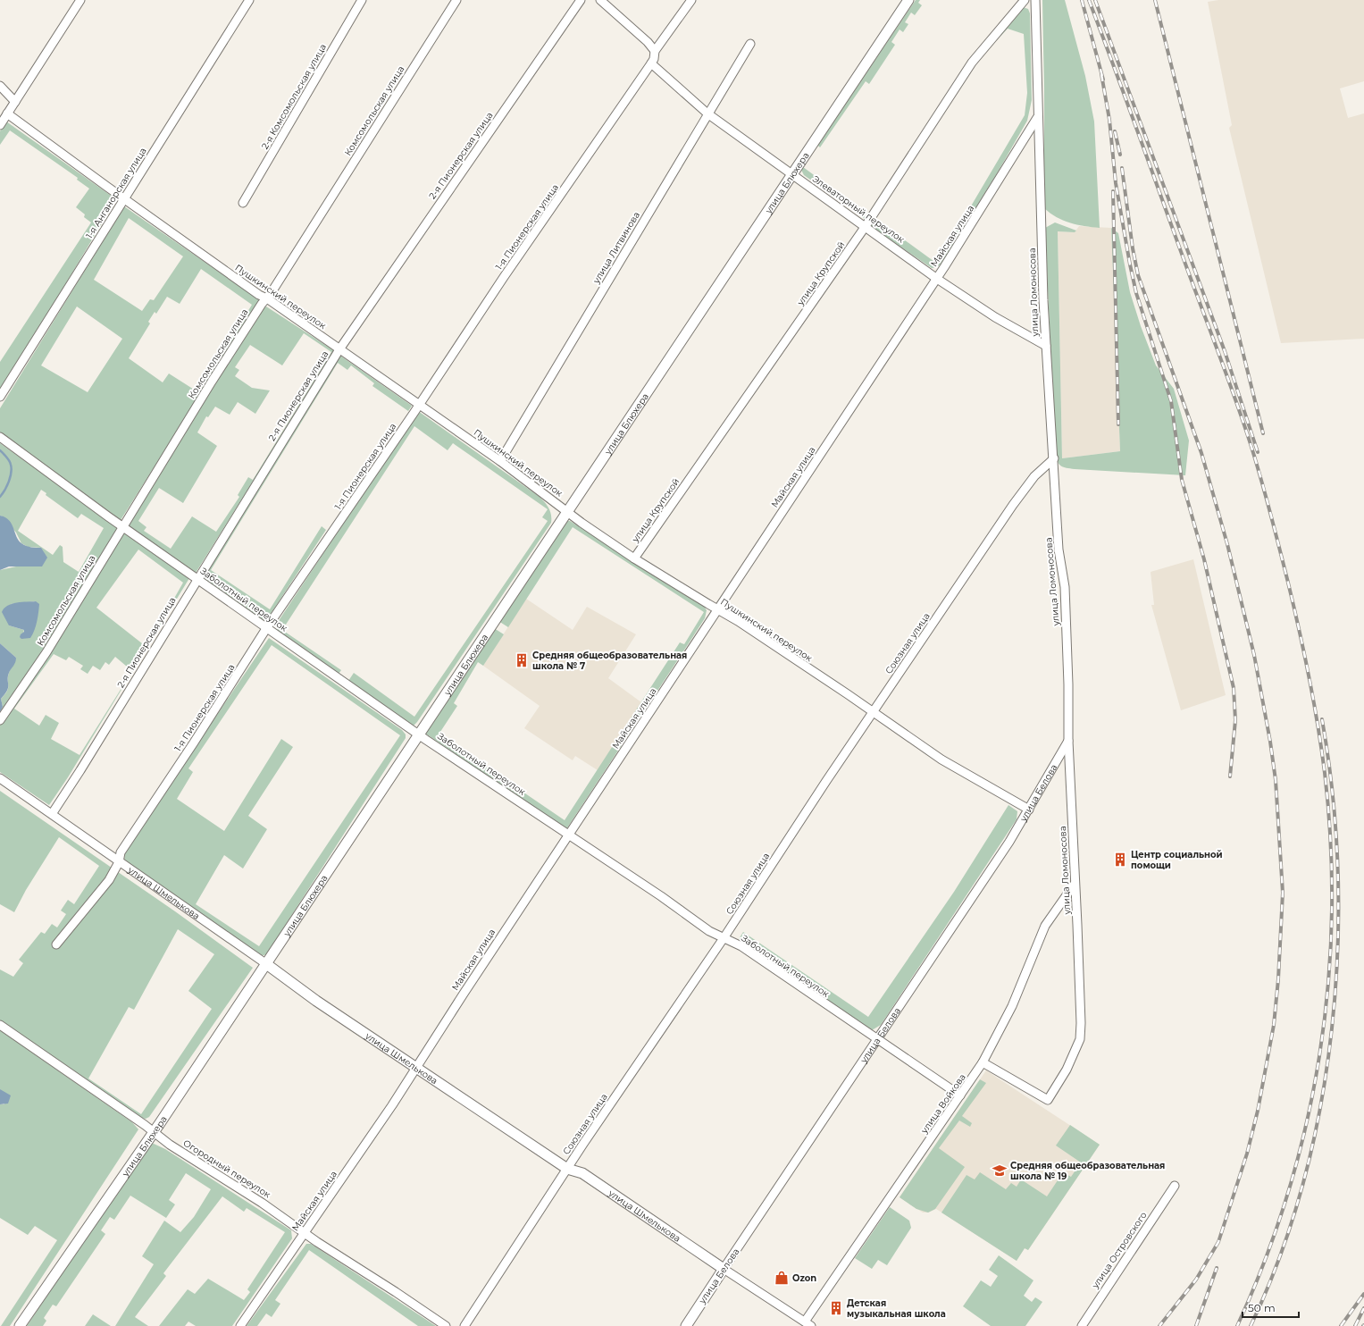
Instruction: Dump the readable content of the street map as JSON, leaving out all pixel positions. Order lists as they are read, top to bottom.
{
  "streets": {
    "street": [
      "2-я Комсомольская улица",
      "Комсомольская улица",
      "2-я Пионерская улица",
      "улица Блюхера",
      "1-я Анганорская улица",
      "Элеваторный переулок",
      "1-я Пионерская улица",
      "Майская улица",
      "улица Литвинова",
      "улица Крупской",
      "улица Ломоносова",
      "Пушкинский переулок",
      "Заболотный переулок",
      "Союзная улица",
      "улица Белова",
      "улица Шмелькова",
      "улица Войкова",
      "Огородный переулок",
      "улица Островского"
    ]
  },
  "crossings": [
    ["Комсомольская улица", "Пушкинский переулок"],
    ["Комсомольская улица", "Заболотный переулок"],
    ["2-я Пионерская улица", "Пушкинский переулок"],
    ["2-я Пионерская улица", "Заболотный переулок"],
    ["2-я Пионерская улица", "улица Шмелькова"],
    ["улица Блюхера", "Элеваторный переулок"],
    ["улица Блюхера", "Пушкинский переулок"],
    ["улица Блюхера", "Заболотный переулок"],
    ["улица Блюхера", "улица Шмелькова"],
    ["улица Блюхера", "Огородный переулок"],
    ["1-я Анганорская улица", "Пушкинский переулок"],
    ["Элеваторный переулок", "1-я Пионерская улица"],
    ["Элеваторный переулок", "Майская улица"],
    ["Элеваторный переулок", "улица Литвинова"],
    ["Элеваторный переулок", "улица Крупской"],
    ["Элеваторный переулок", "улица Ломоносова"],
    ["1-я Пионерская улица", "Пушкинский переулок"],
    ["1-я Пионерская улица", "Заболотный переулок"],
    ["1-я Пионерская улица", "улица Шмелькова"],
    ["Майская улица", "улица Ломоносова"],
    ["Майская улица", "Пушкинский переулок"],
    ["Майская улица", "Заболотный переулок"],
    ["Майская улица", "улица Шмелькова"],
    ["Майская улица", "Огородный переулок"],
    ["улица Литвинова", "Пушкинский переулок"],
    ["улица Крупской", "Пушкинский переулок"],
    ["улица Ломоносова", "Союзная улица"],
    ["улица Ломоносова", "улица Белова"],
    ["улица Ломоносова", "улица Войкова"],
    ["Пушкинский переулок", "Союзная улица"],
    ["Пушкинский переулок", "улица Белова"],
    ["Заболотный переулок", "Союзная улица"],
    ["Заболотный переулок", "улица Белова"],
    ["Заболотный переулок", "улица Войкова"],
    ["Союзная улица", "улица Шмелькова"],
    ["улица Белова", "улица Шмелькова"],
    ["улица Шмелькова", "улица Войкова"]
  ],
  "places": {
    "building": ["Средняя общеобразовательная школа № 7", "Центр социальной помощи", "Детская музыкальная школа"],
    "school or university": ["Средняя общеобразовательная школа № 19"],
    "shop": ["Ozon"]
  },
  "scale_bar": "50 m"
}
